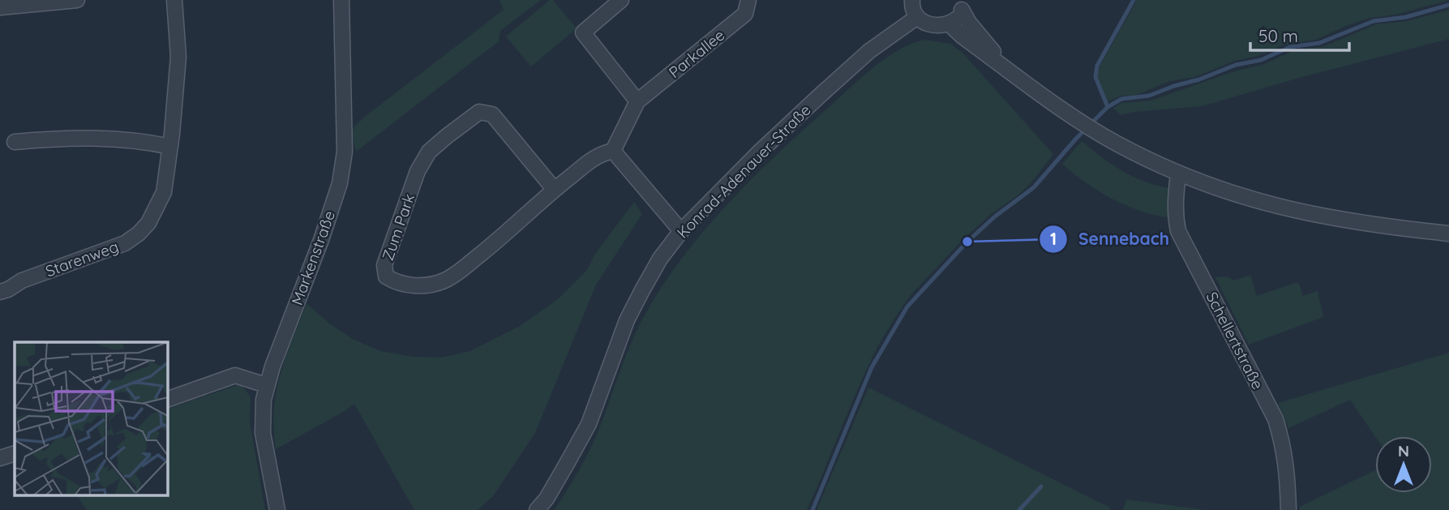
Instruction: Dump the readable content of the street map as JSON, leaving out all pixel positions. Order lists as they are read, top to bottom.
{
  "streets": {
    "street": [
      "Parkallee",
      "Konrad-Adenauer-Straße",
      "Zum Park",
      "Markenstraße",
      "Starenweg",
      "Schellertstraße"
    ]
  },
  "crossings": [
    ["Parkallee", "Zum Park"]
  ],
  "places": ["Sennebach"],
  "scale_bar": "50 m",
  "north": "top"
}
